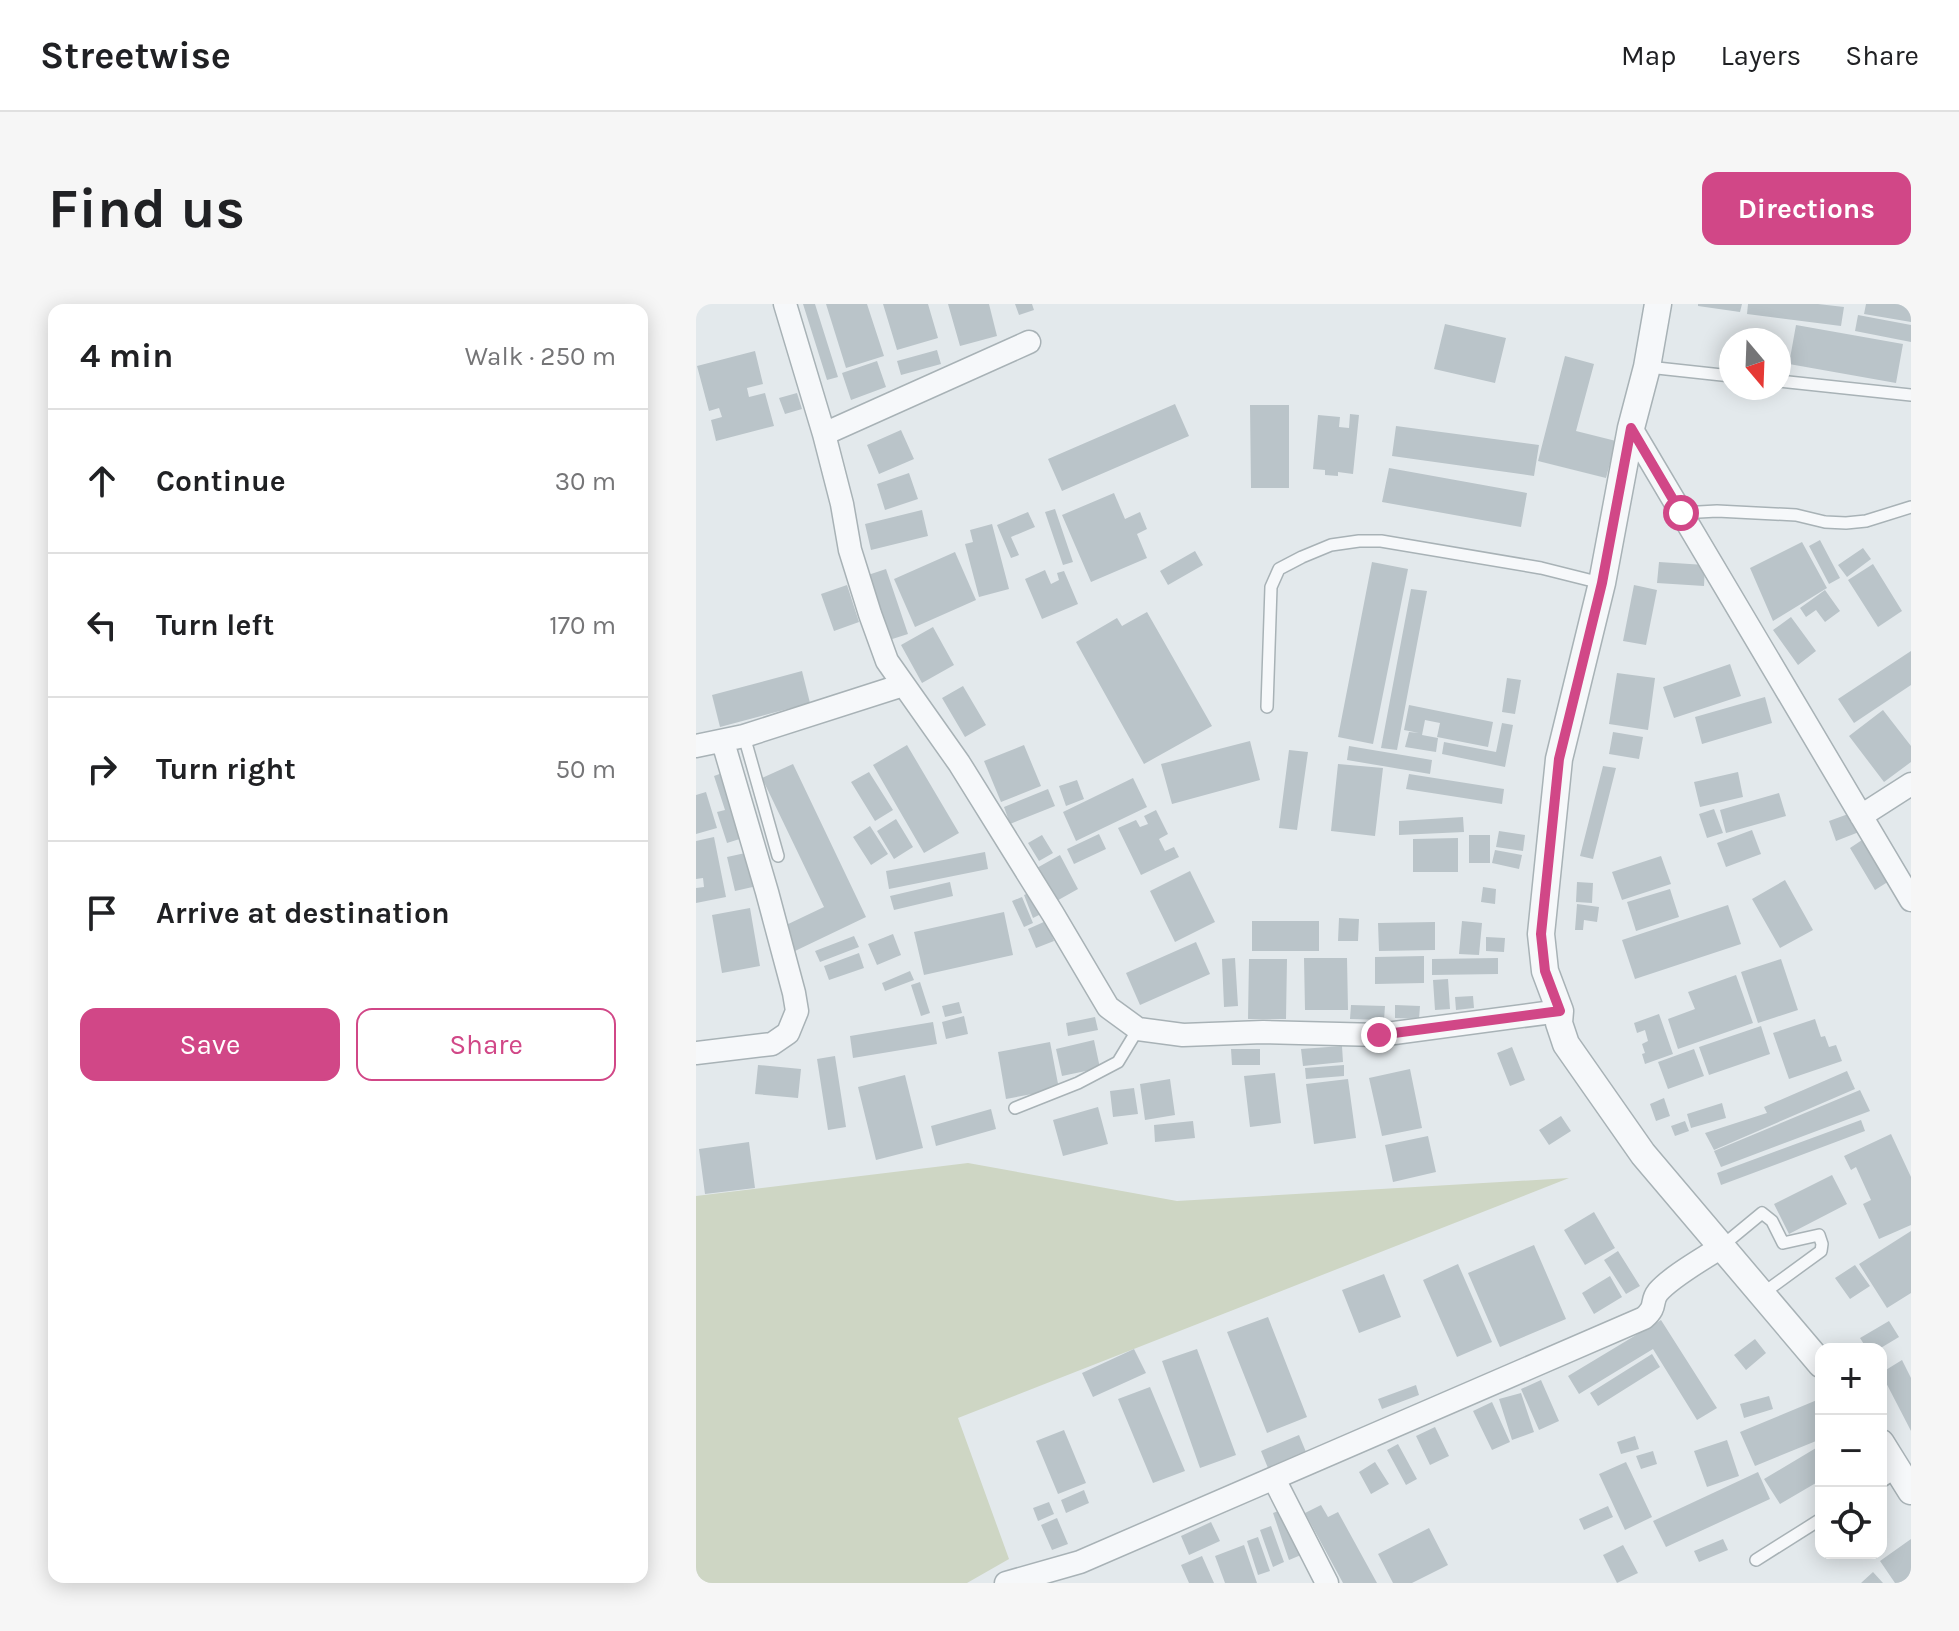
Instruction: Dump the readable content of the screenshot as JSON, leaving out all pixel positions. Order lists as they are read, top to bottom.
{
  "north": "bottom",
  "page": {
    "header": "Streetwise",
    "nav": ["Map", "Layers", "Share"],
    "buttons": [
      "Directions",
      ["Save", "Share"]
    ],
    "title": "Find us",
    "heading": ["4 min", "Walk · 250 m"],
    "list": [
      ["Continue", "30 m"],
      ["Turn left", "170 m"],
      ["Turn right", "50 m"],
      "Arrive at destination"
    ],
    "map_buttons": ["+", "−"]
  }
}
